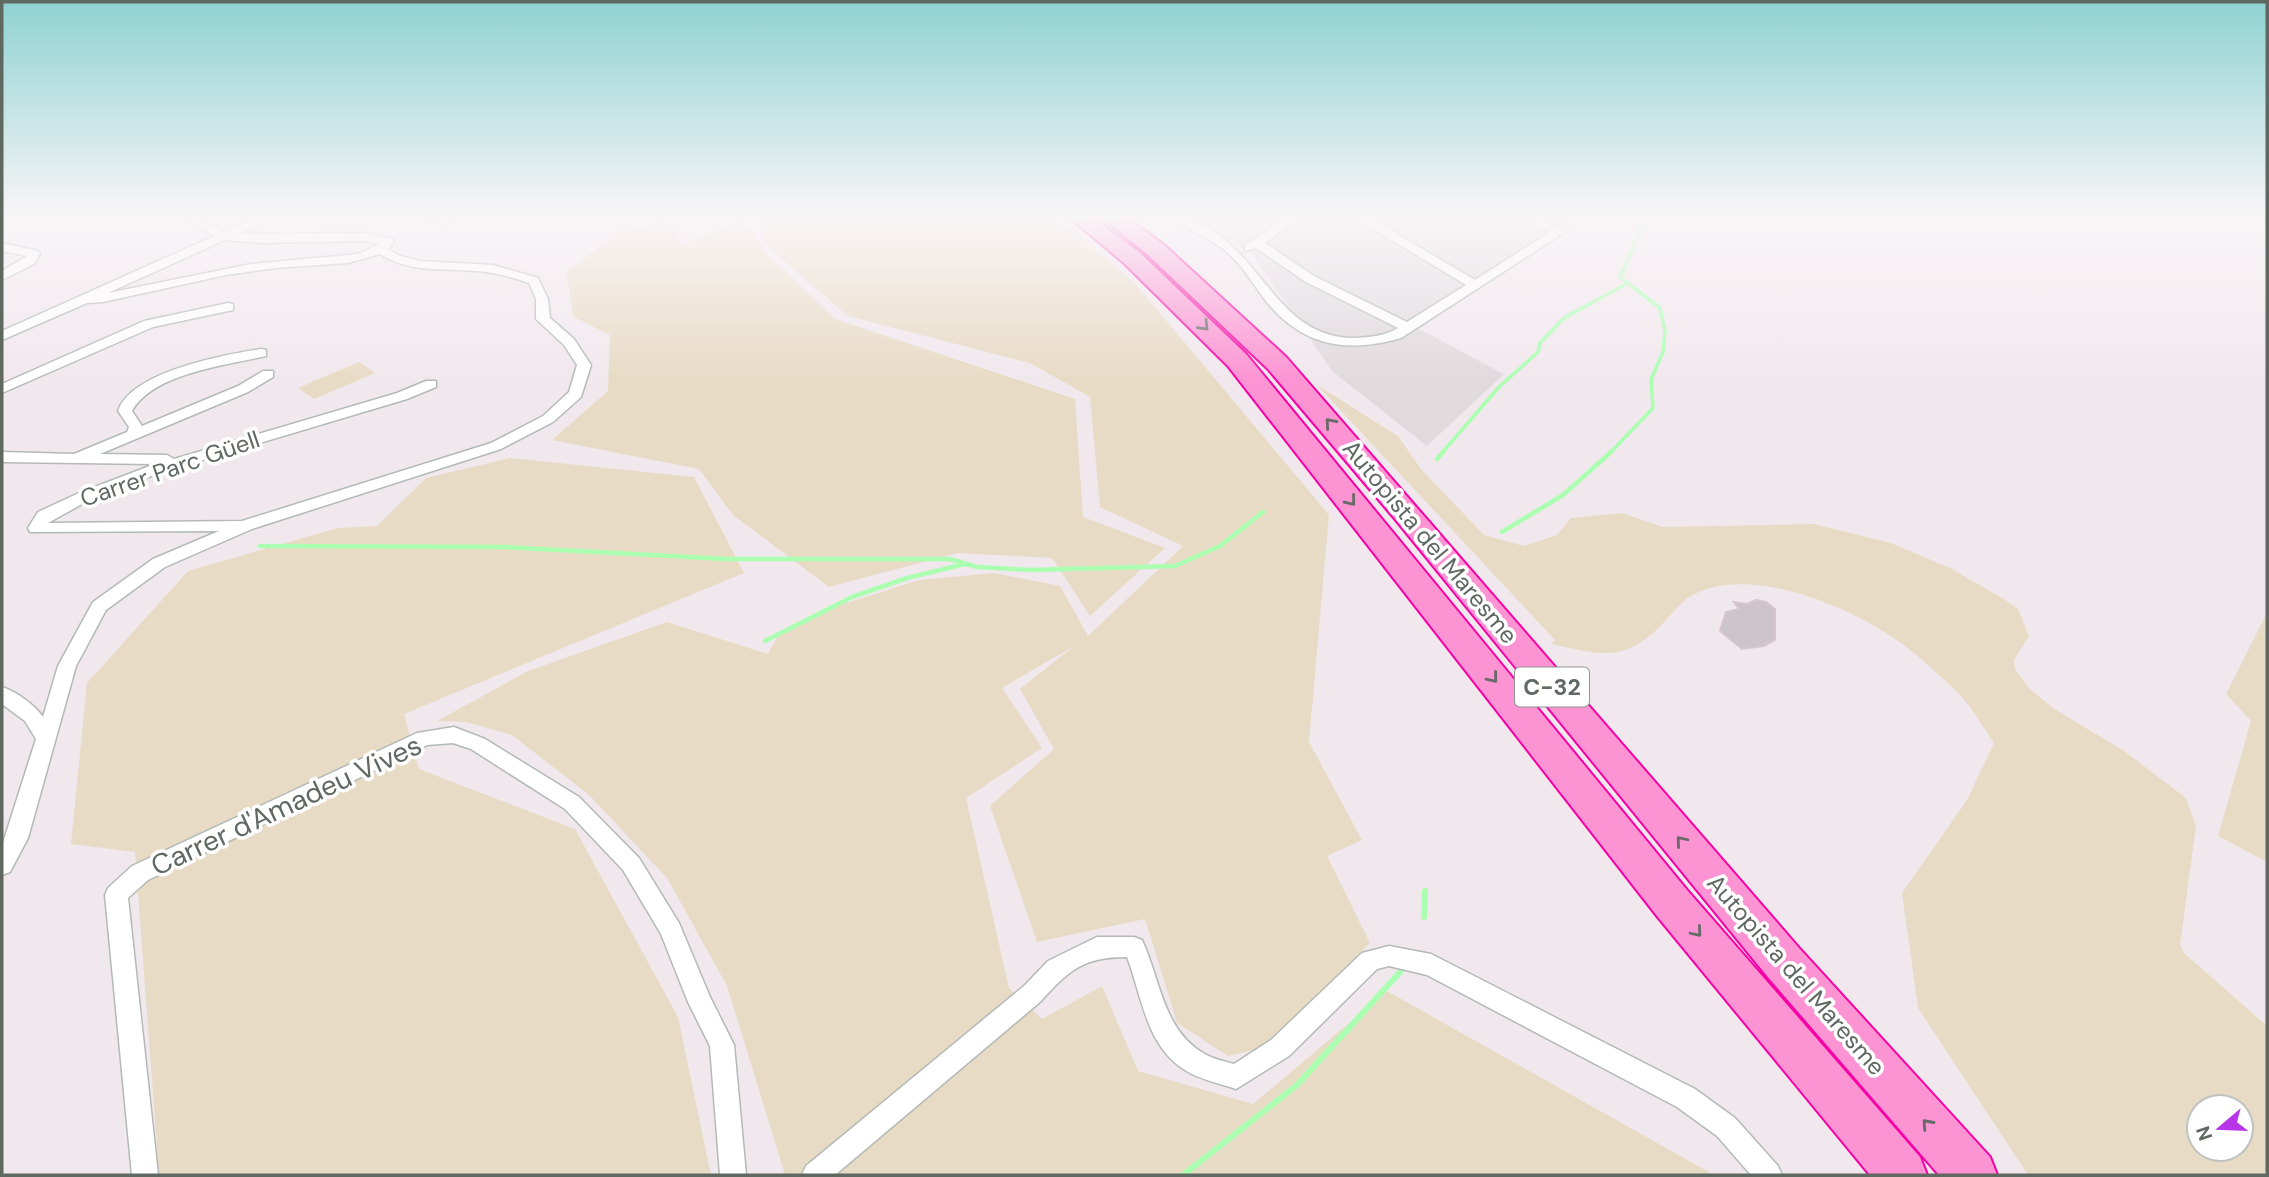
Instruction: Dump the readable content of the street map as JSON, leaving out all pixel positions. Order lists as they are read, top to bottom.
{
  "streets": {
    "highway": ["Autopista del Maresme", "C-32"],
    "street": ["Carrer Parc Güell", "Carrer d'Amadeu Vives"]
  },
  "north": "left"
}
